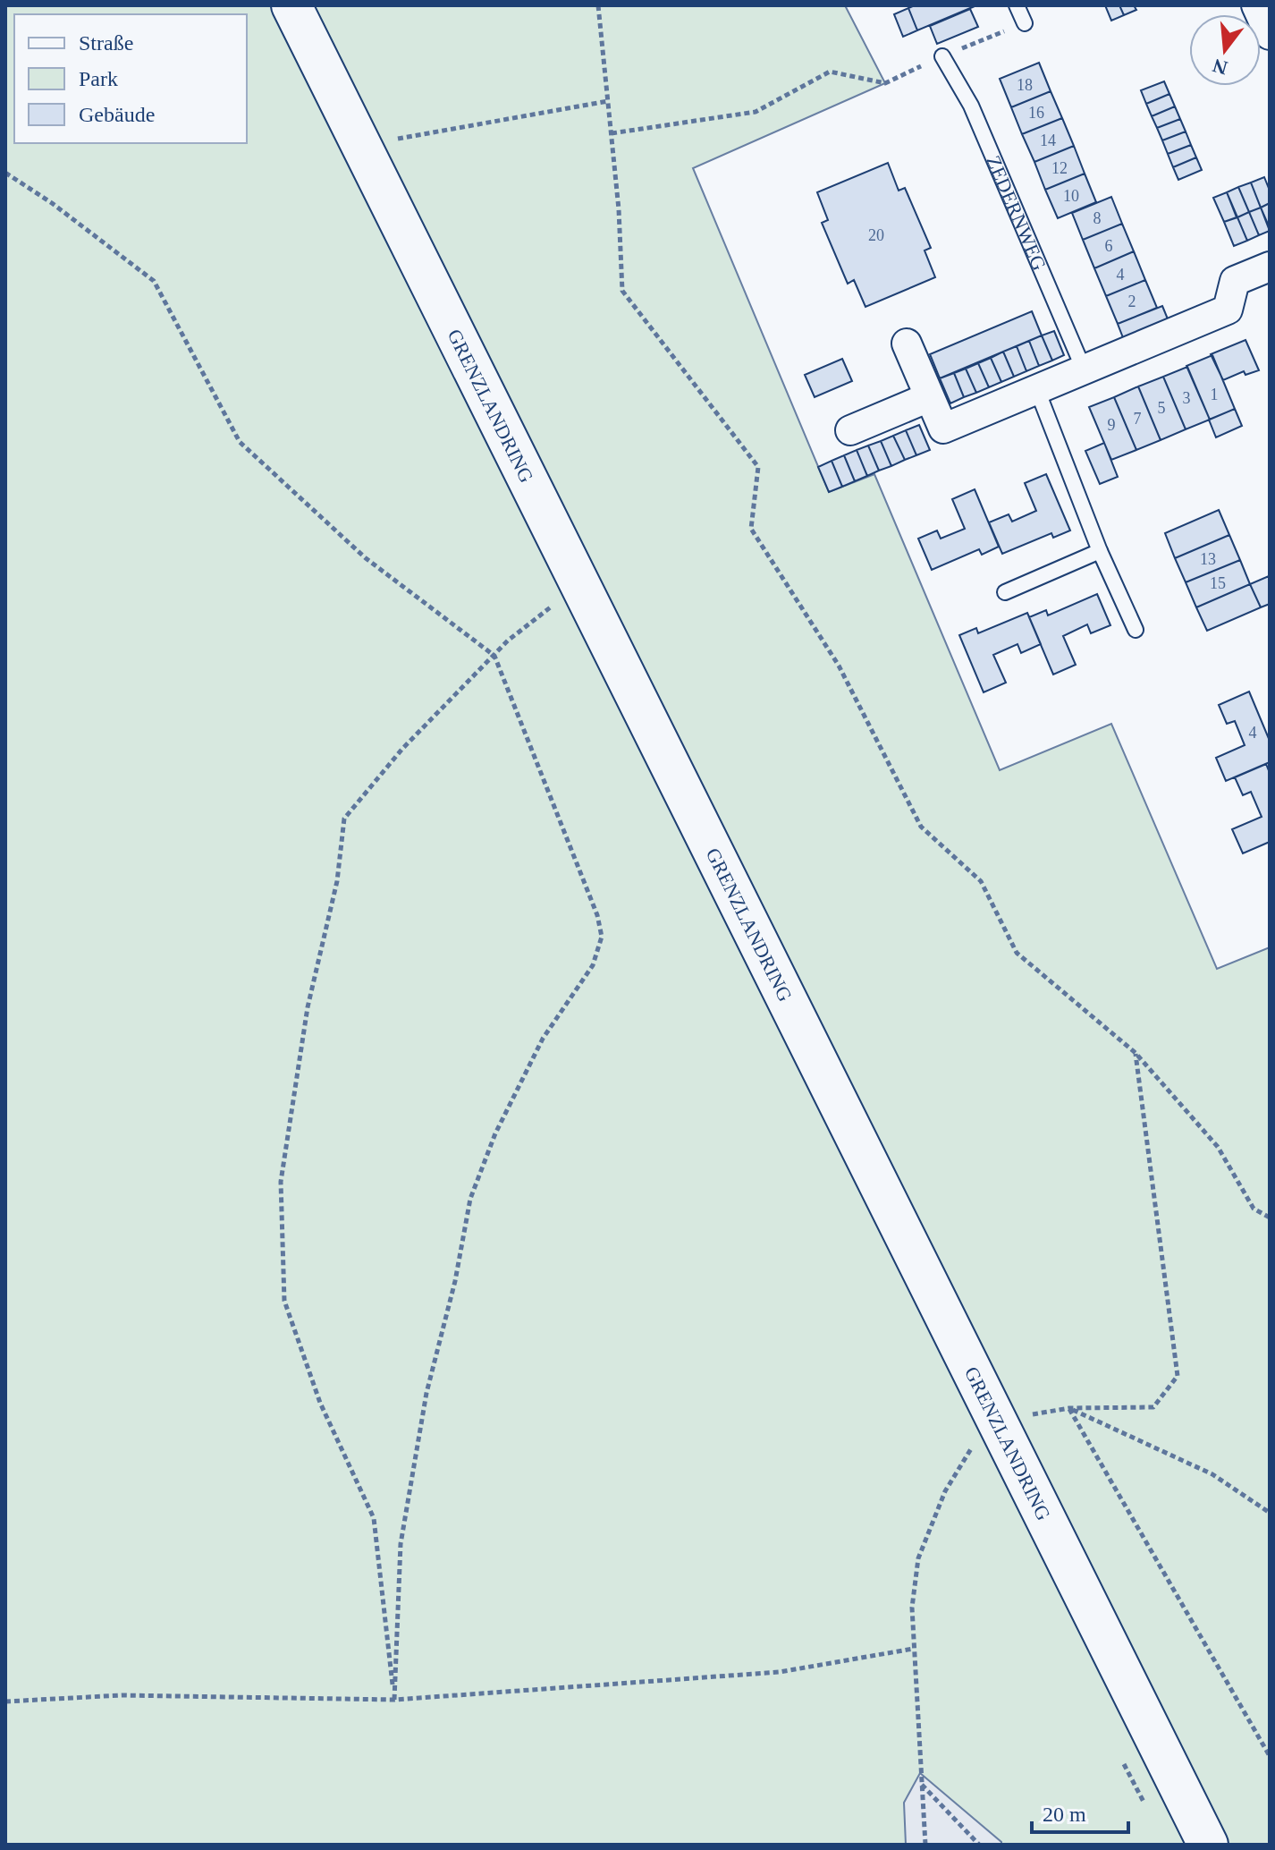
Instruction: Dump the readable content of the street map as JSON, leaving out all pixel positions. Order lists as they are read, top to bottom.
{
  "streets": {
    "main road": ["GRENZLANDRING"],
    "lane": ["ZEDERNWEG"]
  },
  "house_numbers": [
    "18",
    "16",
    "14",
    "12",
    "10",
    "8",
    "20",
    "6",
    "4",
    "2",
    "1",
    "3",
    "5",
    "7",
    "9",
    "13",
    "15",
    "4"
  ],
  "legend": ["Straße", "Park", "Gebäude"],
  "scale_bar": "20 m",
  "north": "bottom"
}
